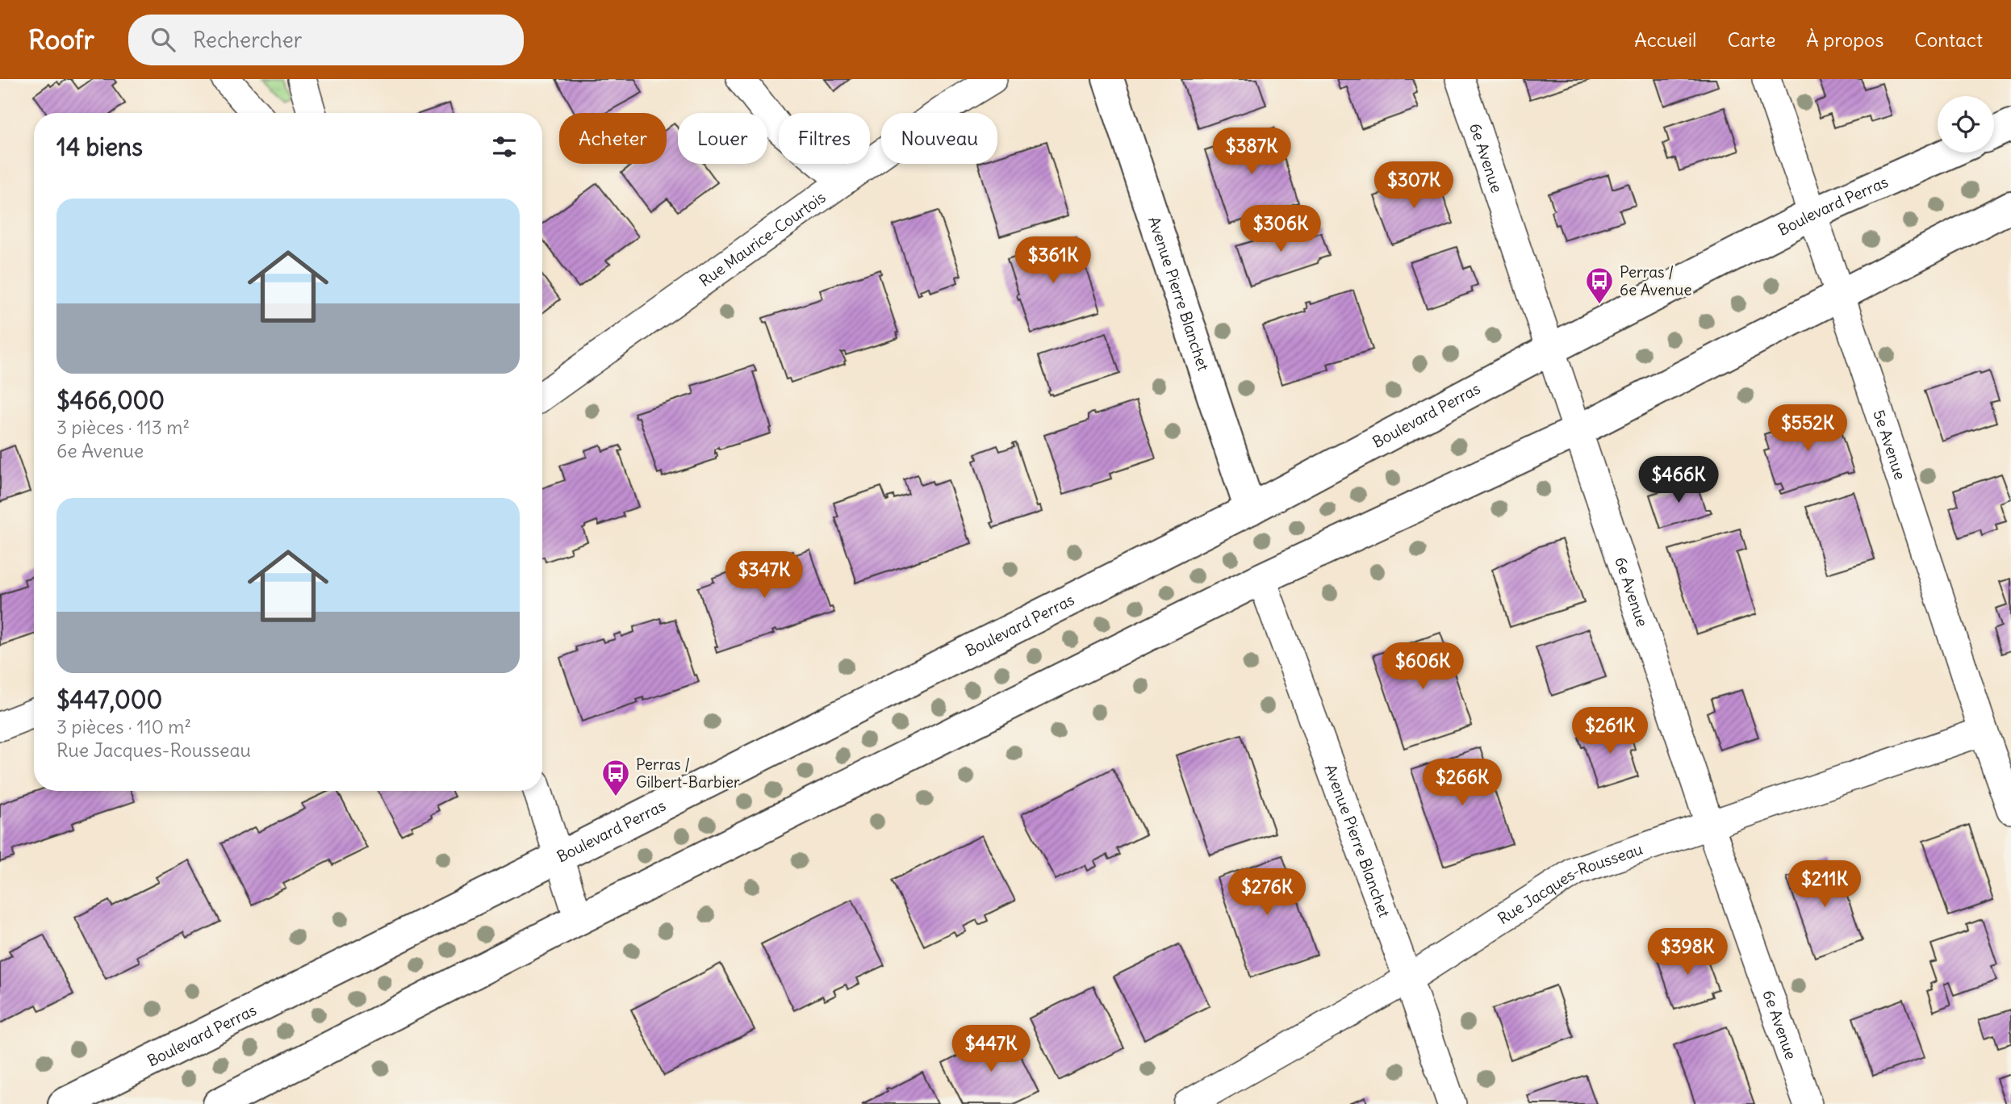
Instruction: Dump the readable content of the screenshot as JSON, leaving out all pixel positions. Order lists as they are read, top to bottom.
{
  "streets": {
    "main road": ["Boulevard Perras", "Avenue Pierre Blanchet"],
    "street": [
      "6e Avenue",
      "Rue Maurice-Courtois",
      "5e Avenue",
      "Rue Jacques-Rousseau"
    ]
  },
  "crossings": [
    ["6e Avenue", "Boulevard Perras"],
    ["6e Avenue", "Rue Jacques-Rousseau"],
    ["Boulevard Perras", "Avenue Pierre Blanchet"],
    ["Boulevard Perras", "5e Avenue"],
    ["Avenue Pierre Blanchet", "Rue Jacques-Rousseau"],
    ["5e Avenue", "Rue Jacques-Rousseau"]
  ],
  "places": {
    "bus stop": ["Perras / 6e Avenue", "Perras / Gilbert-Barbier"]
  },
  "page": {
    "header": "Roofr",
    "search": "Rechercher",
    "nav": [
      "Accueil",
      "Carte",
      "À propos",
      "Contact"
    ],
    "chip": [
      "Acheter",
      "Louer",
      "Filtres",
      "Nouveau"
    ],
    "heading": "14 biens",
    "price": [
      "$387K",
      "$307K",
      "$306K",
      "$361K",
      "$552K",
      "$466K",
      "$347K",
      "$606K",
      "$261K",
      "$266K",
      "$211K",
      "$276K",
      "$398K",
      "$447K"
    ],
    "list": [
      {
        "name": "$466,000",
        "note": "3 pièces · 113 m² · 6e Avenue"
      },
      {
        "name": "$447,000",
        "note": "3 pièces · 110 m² · Rue Jacques-Rousseau"
      }
    ]
  }
}
